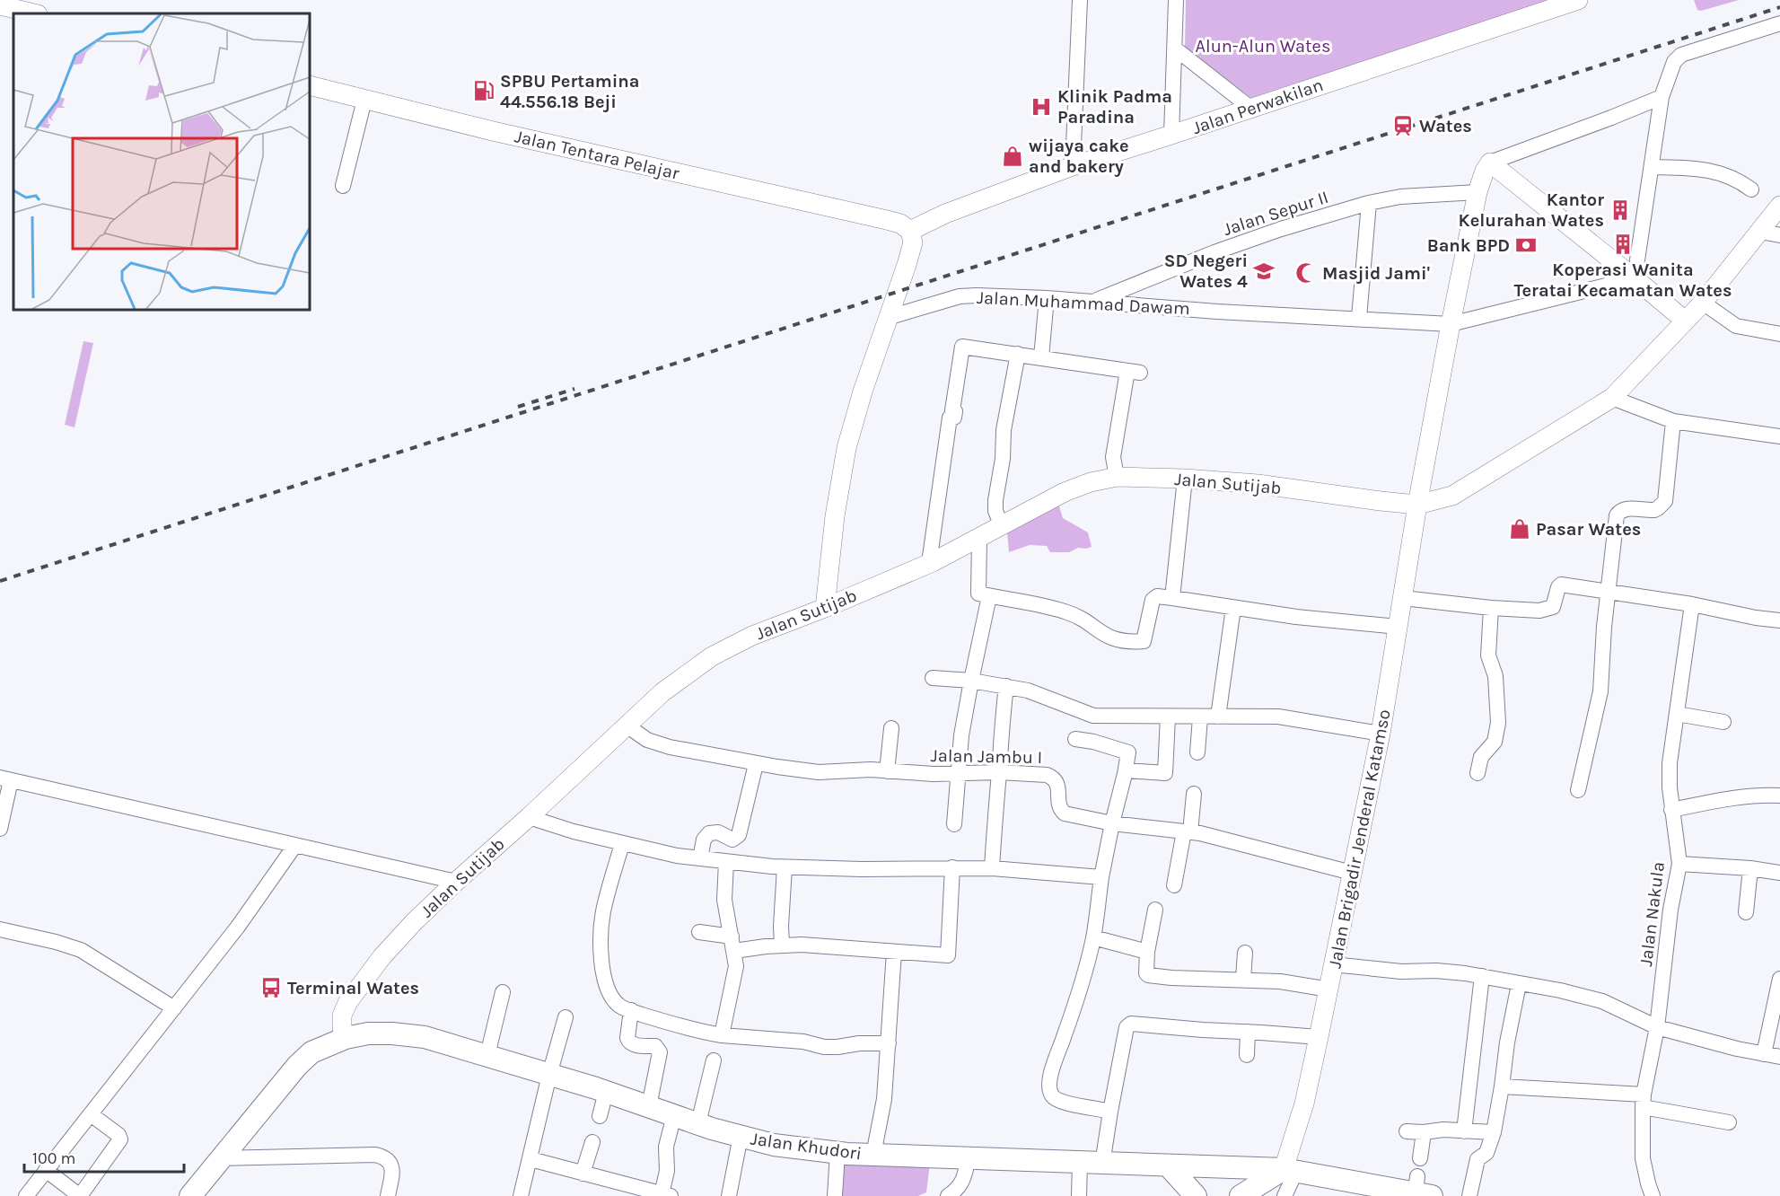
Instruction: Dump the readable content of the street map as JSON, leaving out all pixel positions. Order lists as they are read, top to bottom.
{
  "streets": {
    "highway": ["Jalan Khudori"],
    "main road": [
      "Jalan Perwakilan",
      "Jalan Tentara Pelajar",
      "Jalan Sutijab",
      "Jalan Brigadir Jenderal Katamso"
    ],
    "street": [
      "Jalan Sepur II",
      "Jalan Muhammad Dawam",
      "Jalan Jambu I",
      "Jalan Nakula"
    ]
  },
  "crossings": [
    ["Jalan Perwakilan", "Jalan Tentara Pelajar"],
    ["Jalan Sepur II", "Jalan Muhammad Dawam"],
    ["Jalan Sepur II", "Jalan Brigadir Jenderal Katamso"],
    ["Jalan Muhammad Dawam", "Jalan Brigadir Jenderal Katamso"],
    ["Jalan Sutijab", "Jalan Jambu I"],
    ["Jalan Sutijab", "Jalan Brigadir Jenderal Katamso"],
    ["Jalan Sutijab", "Jalan Khudori"],
    ["Jalan Jambu I", "Jalan Brigadir Jenderal Katamso"],
    ["Jalan Brigadir Jenderal Katamso", "Jalan Khudori"]
  ],
  "parks": ["Alun-Alun Wates"],
  "places": {
    "fuel station": ["SPBU Pertamina 44.556.18 Beji"],
    "hospital": ["Klinik Padma Paradina"],
    "station": ["Wates"],
    "shop": ["wijaya cake and bakery", "Pasar Wates"],
    "building": ["Kantor Kelurahan Wates", "Koperasi Wanita Teratai Kecamatan Wates"],
    "bank": ["Bank BPD"],
    "school or university": ["SD Negeri Wates 4"],
    "mosque": ["Masjid Jami'"],
    "bus stop": ["Terminal Wates"]
  },
  "scale_bar": "100 m"
}
